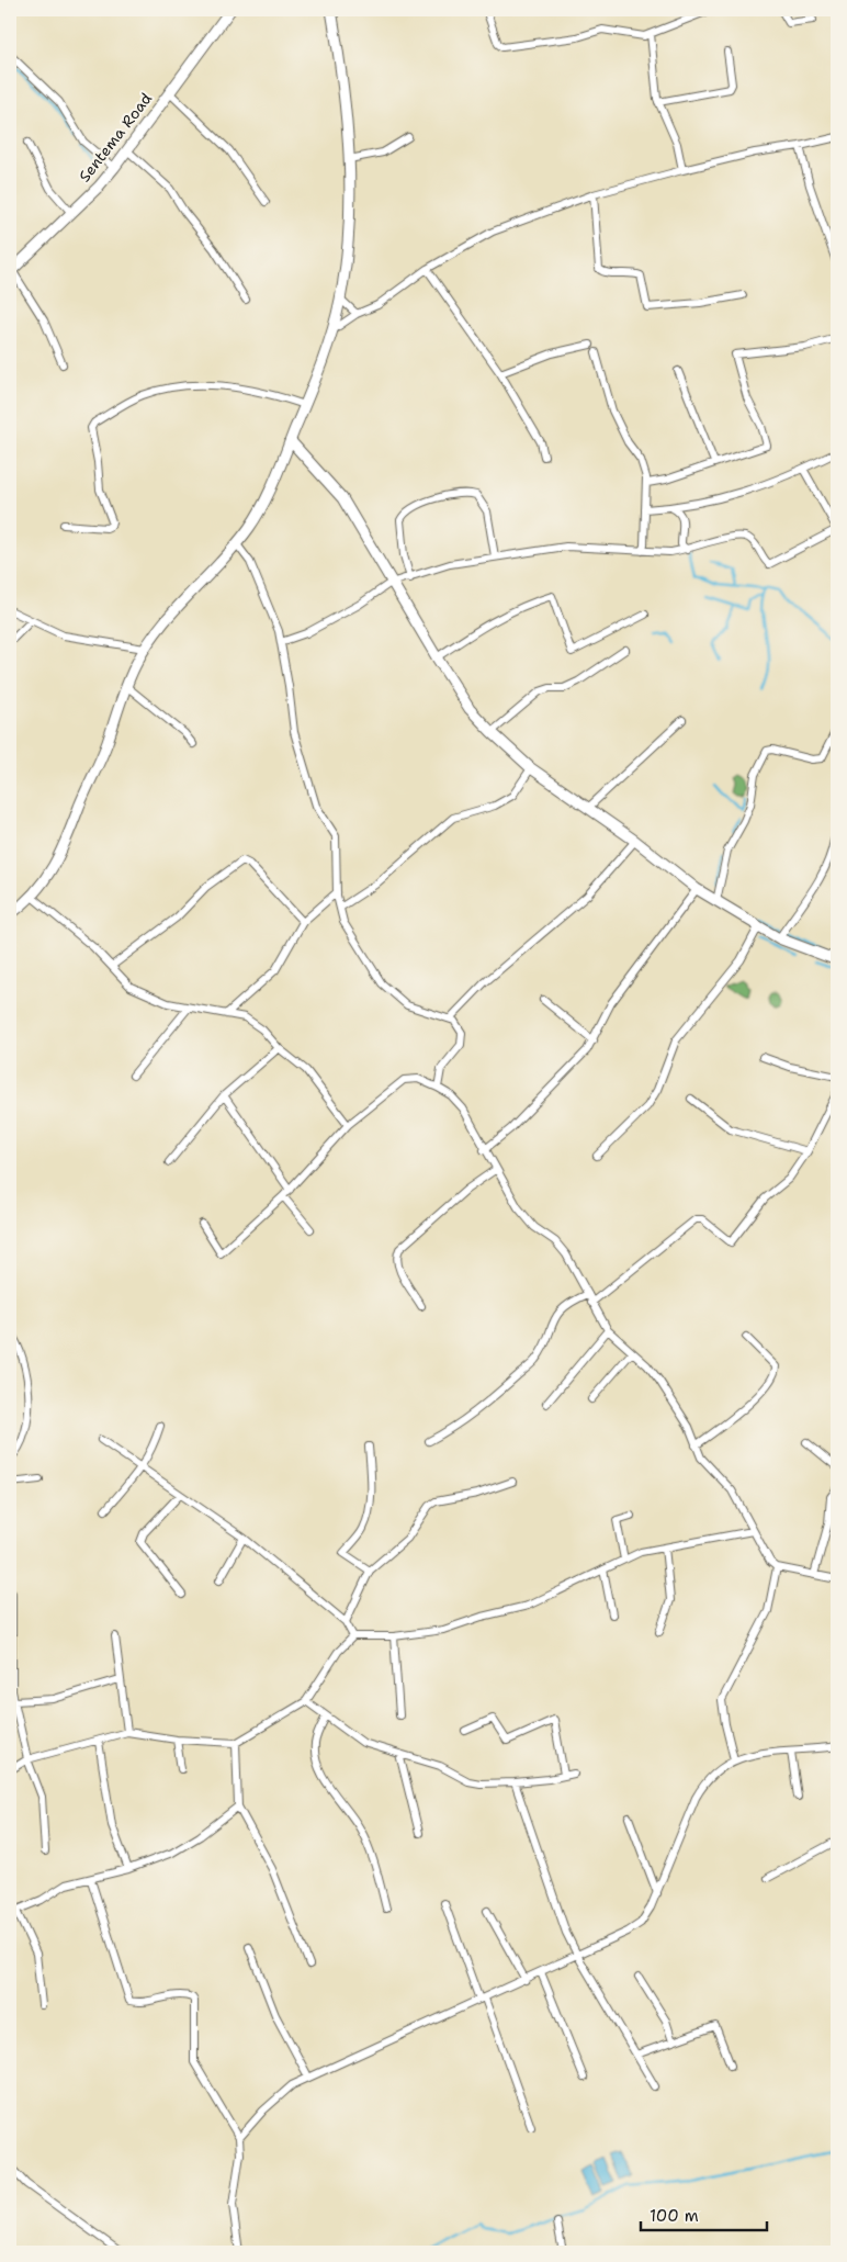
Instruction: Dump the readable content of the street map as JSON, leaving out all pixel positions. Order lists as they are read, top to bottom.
{
  "streets": {
    "street": ["Sentema Road"]
  },
  "scale_bar": "100 m"
}
